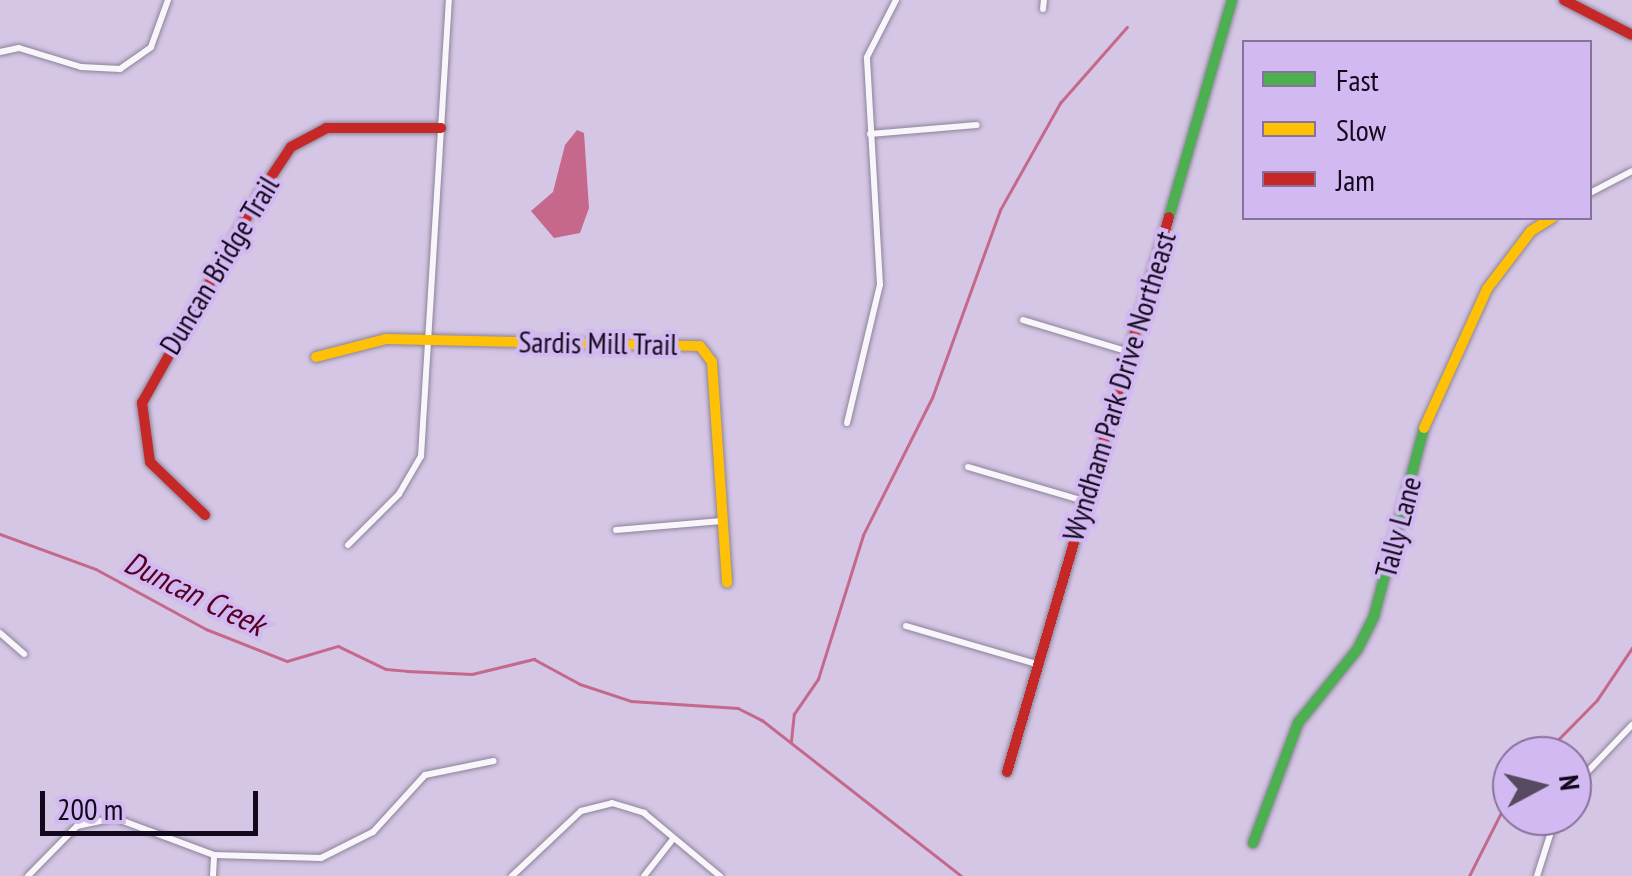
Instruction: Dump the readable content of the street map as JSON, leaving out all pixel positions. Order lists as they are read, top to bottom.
{
  "streets": {
    "street": [
      "Duncan Bridge Trail",
      "Sardis Mill Trail",
      "Wyndham Park Drive Northeast",
      "Tally Lane"
    ]
  },
  "water": ["Duncan Creek"],
  "legend": ["Fast", "Slow", "Jam"],
  "scale_bar": "200 m",
  "north": "right"
}
